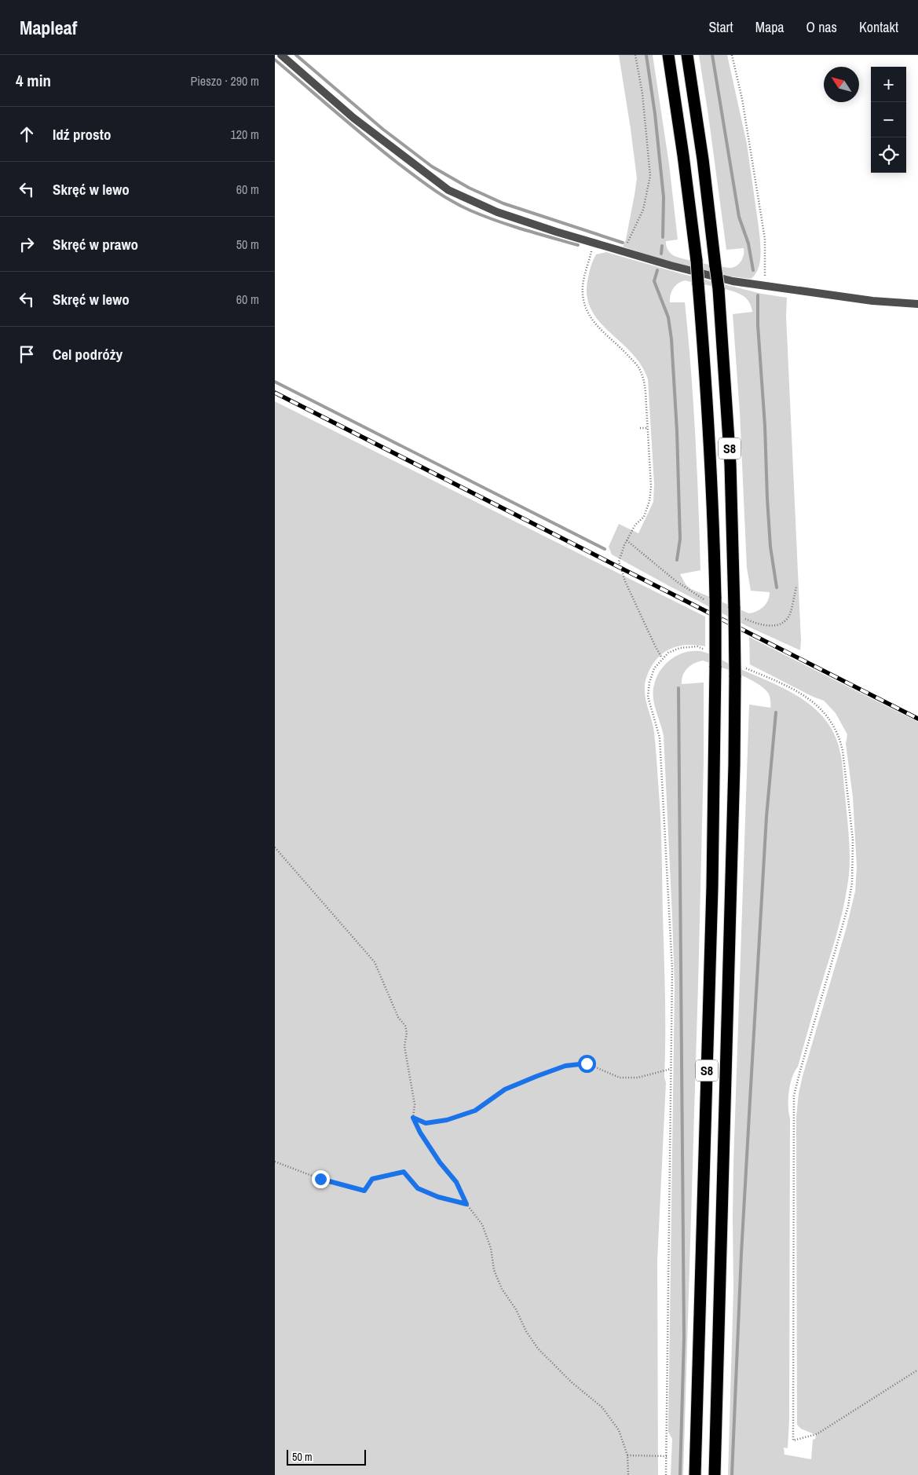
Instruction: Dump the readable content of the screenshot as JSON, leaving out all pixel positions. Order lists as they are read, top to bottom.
{
  "streets": {
    "highway": ["S8"]
  },
  "scale_bar": "50 m",
  "north": "top left",
  "page": {
    "header": "Mapleaf",
    "nav": [
      "Start",
      "Mapa",
      "O nas",
      "Kontakt"
    ],
    "heading": ["4 min", "Pieszo · 290 m"],
    "map_buttons": ["+", "−"],
    "list": [
      ["Idź prosto", "120 m"],
      ["Skręć w lewo", "60 m"],
      ["Skręć w prawo", "50 m"],
      ["Skręć w lewo", "60 m"],
      "Cel podróży"
    ],
    "scale": "50 m"
  }
}
